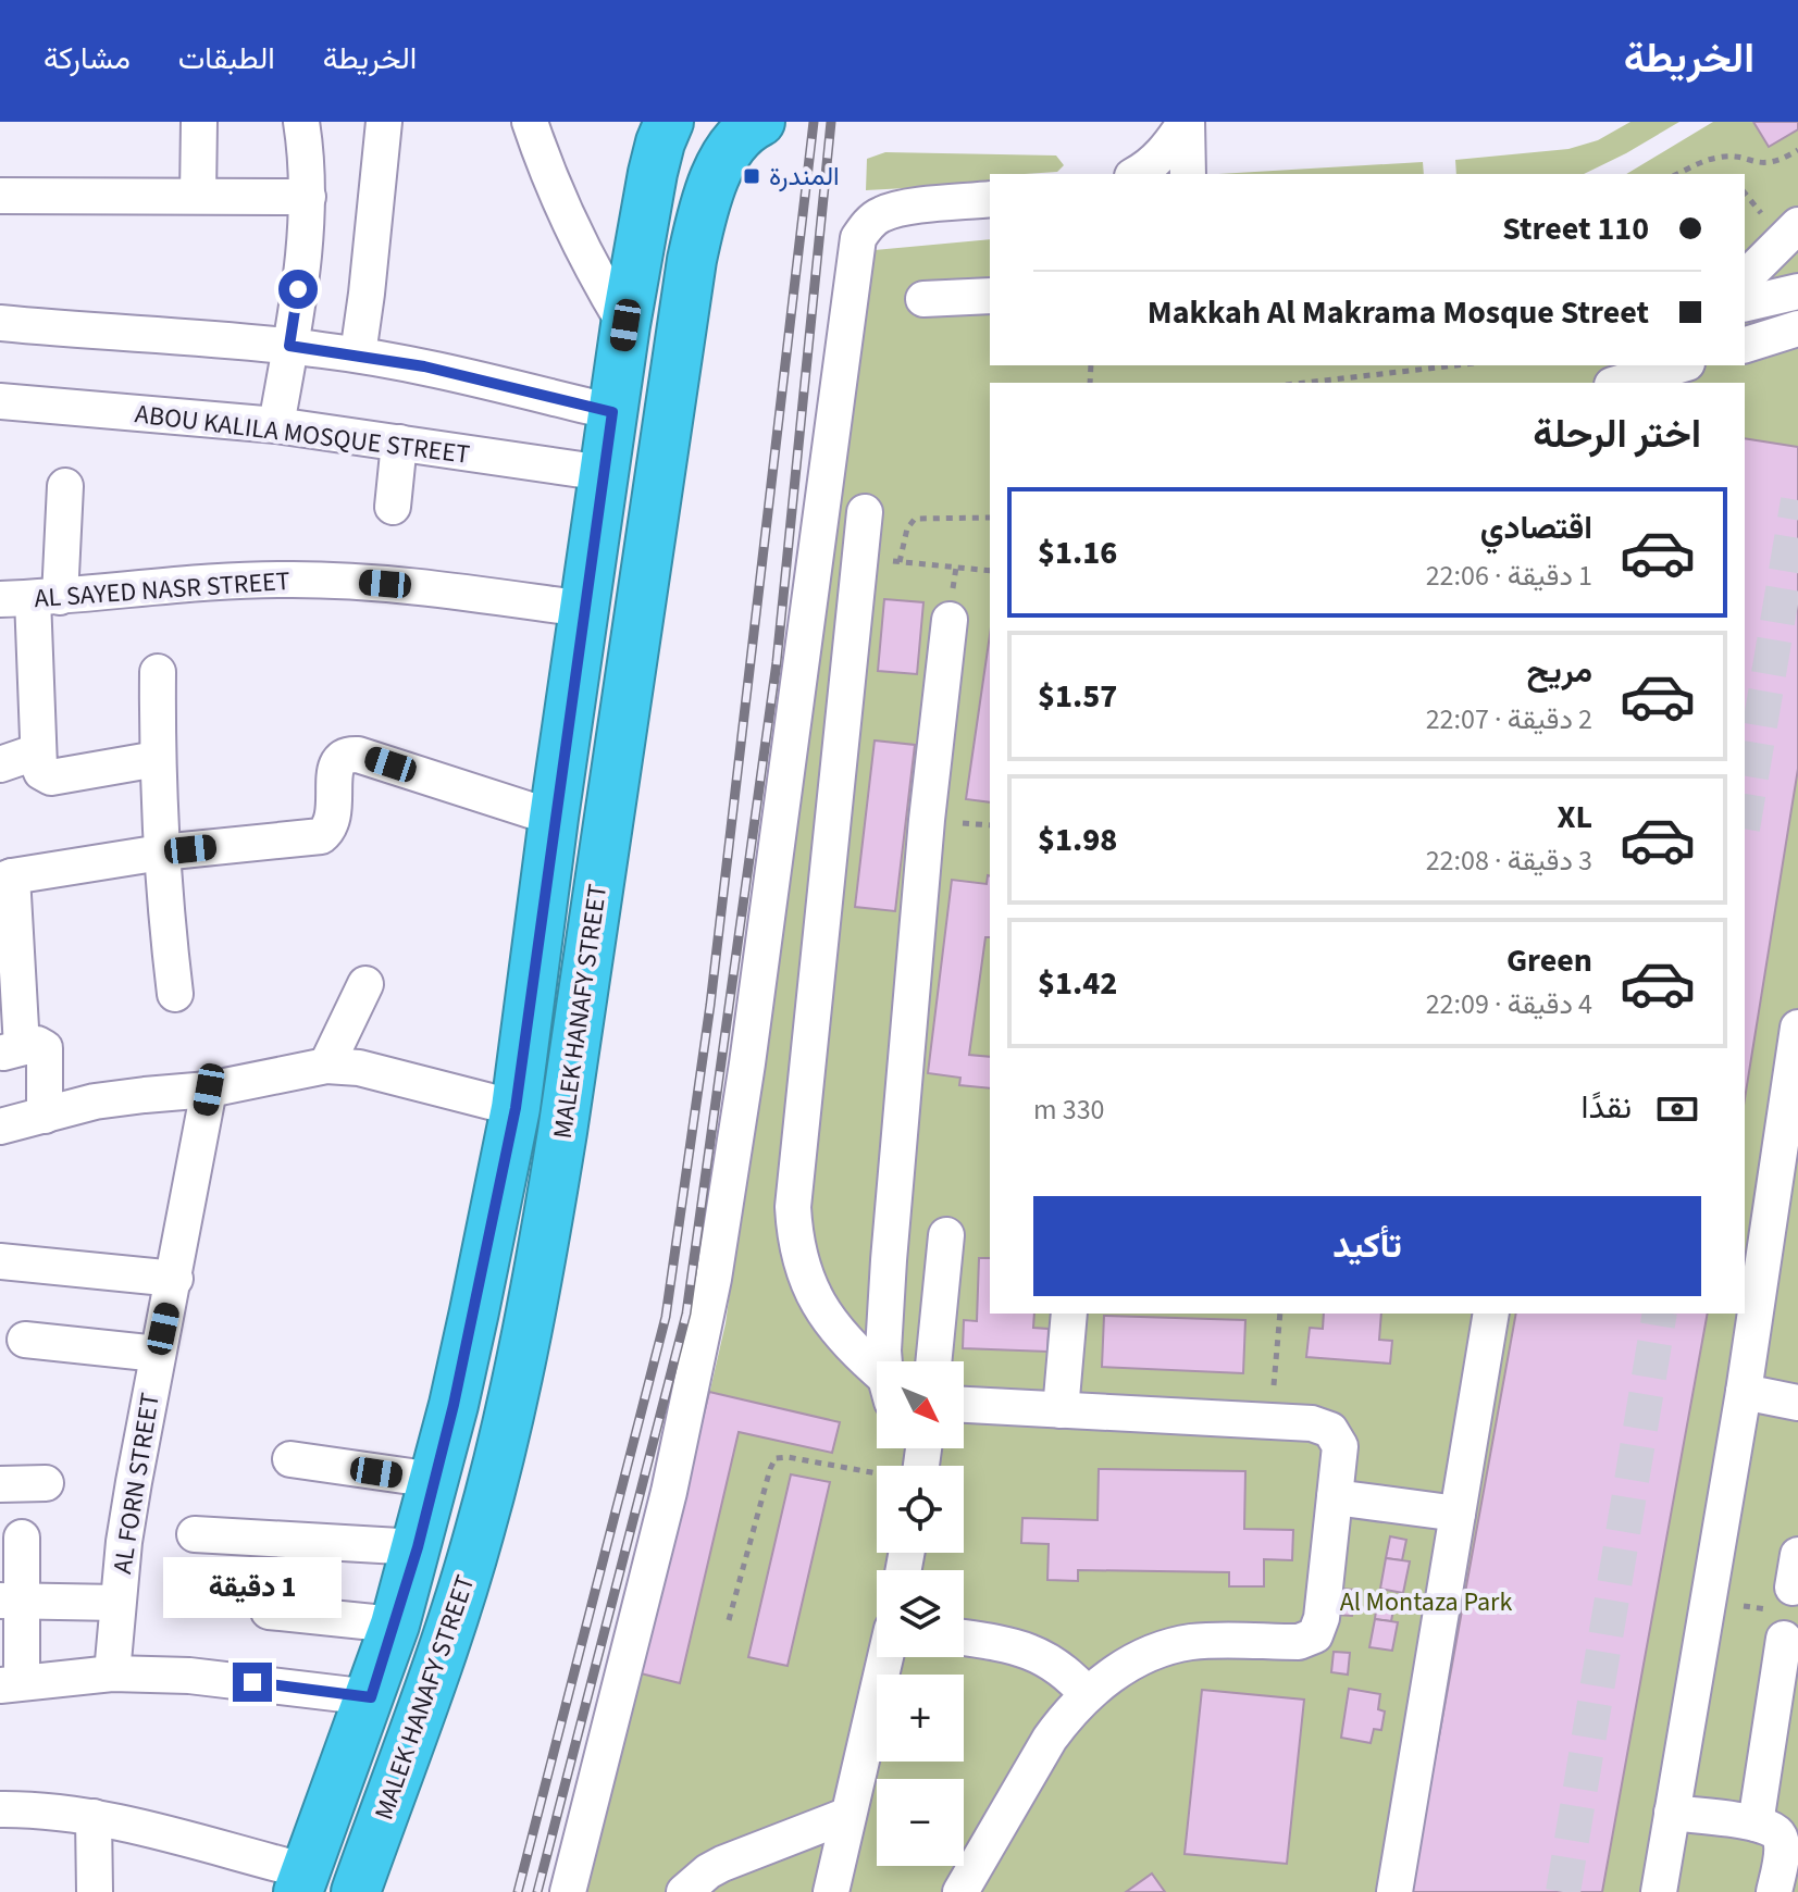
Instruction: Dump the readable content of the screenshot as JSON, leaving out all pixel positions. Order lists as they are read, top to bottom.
{
  "streets": {
    "highway": ["MALEK HANAFY STREET"],
    "street": ["ABOU KALILA MOSQUE STREET", "AL SAYED NASR STREET", "AL FORN STREET"]
  },
  "crossings": [
    ["ABOU KALILA MOSQUE STREET", "MALEK HANAFY STREET"],
    ["AL SAYED NASR STREET", "MALEK HANAFY STREET"]
  ],
  "parks": ["Al Montaza Park"],
  "places": {
    "transit": ["المندرة"]
  },
  "north": "bottom right",
  "page": {
    "header": "الخريطة",
    "nav": ["الخريطة", "الطبقات", "مشاركة"],
    "banner": ["Street 110", "Makkah Al Makrama Mosque Street"],
    "heading": "اختر الرحلة",
    "list": [
      {
        "name": "اقتصادي",
        "note": "1 دقيقة · 22:06",
        "value": "$1.16"
      },
      {
        "name": "مريح",
        "note": "2 دقيقة · 22:07",
        "value": "$1.57"
      },
      {
        "name": "XL",
        "note": "3 دقيقة · 22:08",
        "value": "$1.98"
      },
      {
        "name": "Green",
        "note": "4 دقيقة · 22:09",
        "value": "$1.42"
      }
    ],
    "pay": ["نقدًا", "330 m"],
    "buttons": "تأكيد",
    "map_buttons": ["+", "−"],
    "bubble": "1 دقيقة"
  }
}
